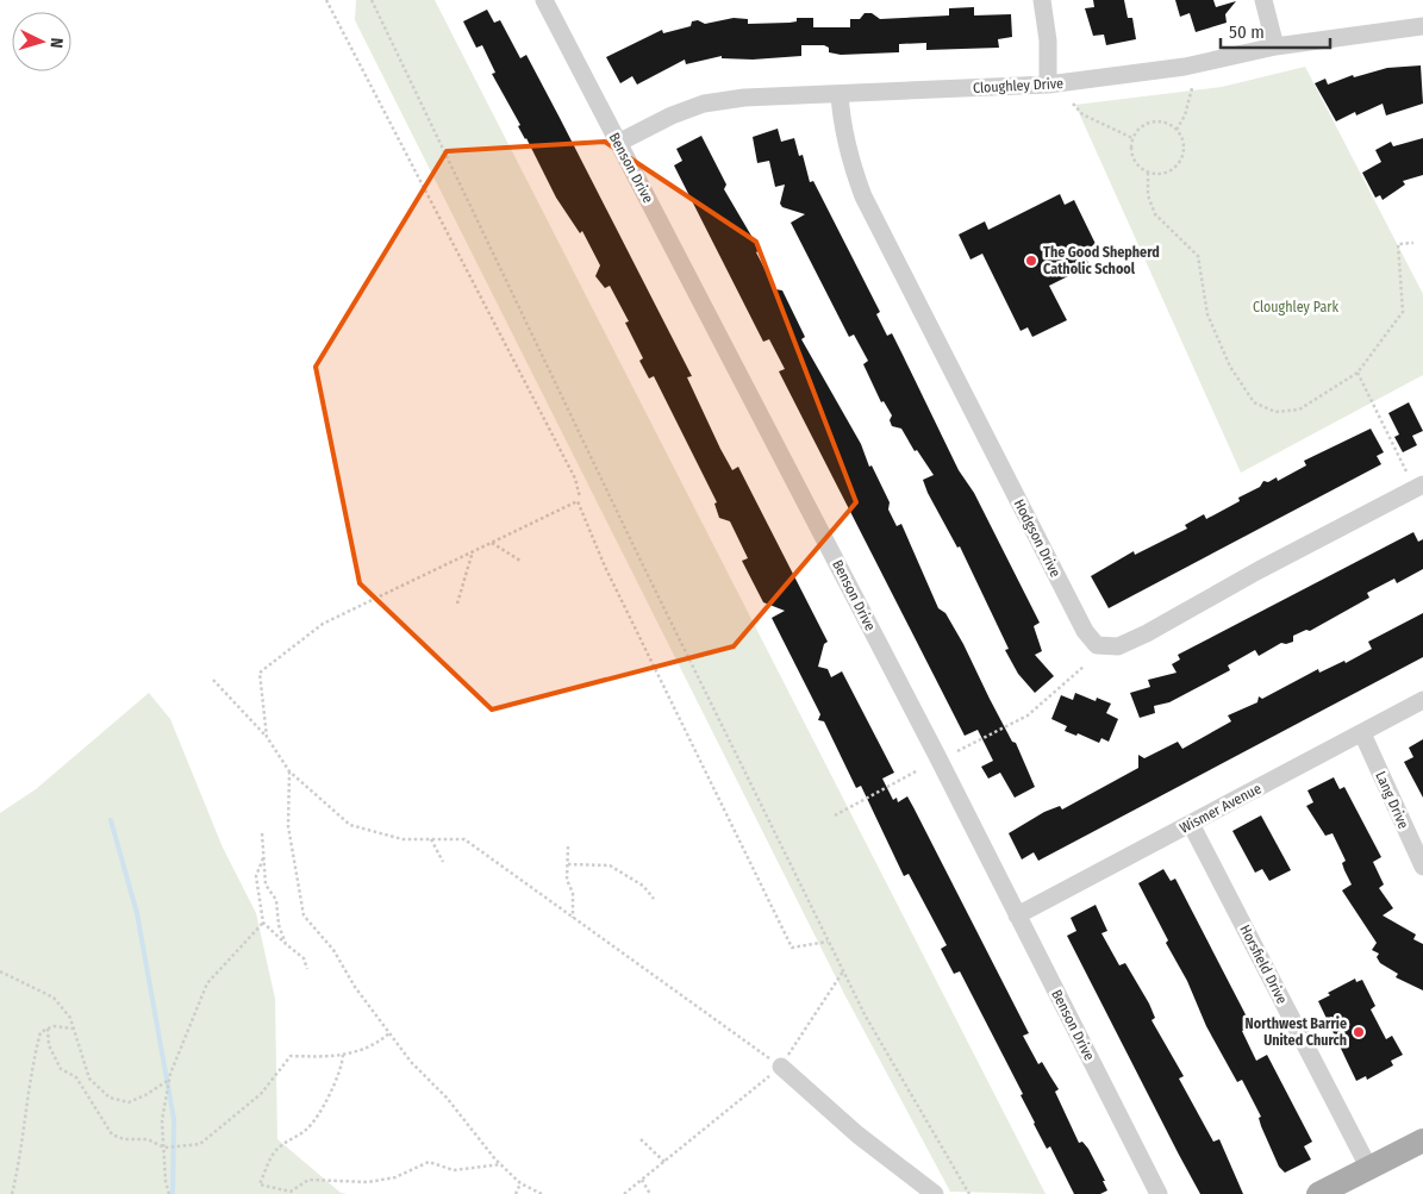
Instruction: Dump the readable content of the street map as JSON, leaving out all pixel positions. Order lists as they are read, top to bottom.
{
  "streets": {
    "street": [
      "Cloughley Drive",
      "Benson Drive",
      "Hodgson Drive",
      "Lang Drive",
      "Wismer Avenue",
      "Horsfield Drive"
    ]
  },
  "crossings": [
    ["Cloughley Drive", "Benson Drive"],
    ["Cloughley Drive", "Hodgson Drive"],
    ["Benson Drive", "Wismer Avenue"],
    ["Lang Drive", "Wismer Avenue"],
    ["Wismer Avenue", "Horsfield Drive"]
  ],
  "parks": ["Cloughley Park"],
  "places": ["The Good Shepherd Catholic School", "Northwest Barrie United Church"],
  "scale_bar": "50 m",
  "north": "right"
}
